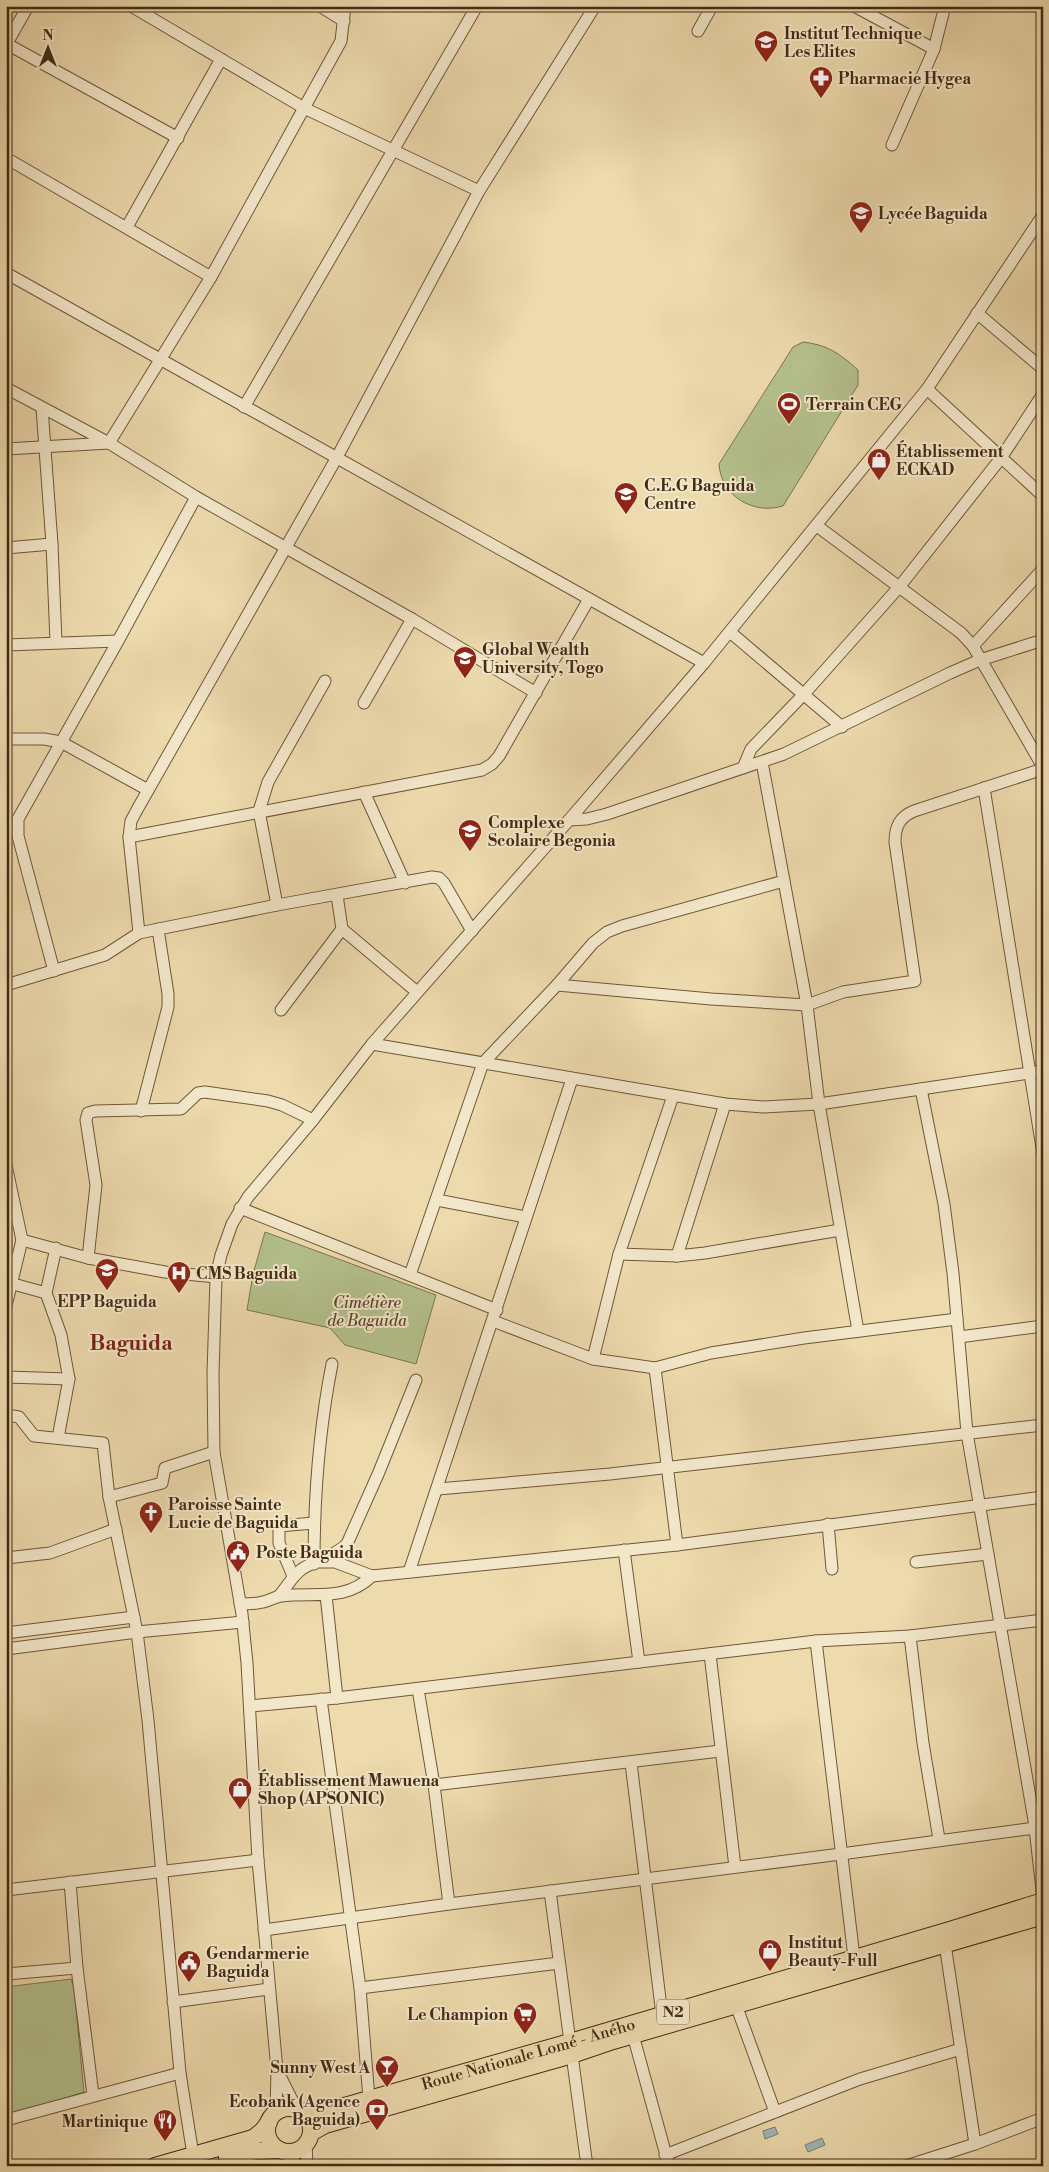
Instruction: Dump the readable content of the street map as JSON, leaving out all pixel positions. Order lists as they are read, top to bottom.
{
  "streets": {
    "highway": ["N2", "Route Nationale Lomé - Aného"]
  },
  "crossings": [
    ["N2", "Route Nationale Lomé - Aného"]
  ],
  "districts": ["Baguida"],
  "parks": ["Cimétière de Baguida"],
  "places": {
    "school or university": [
      "Institut Technique Les Elites",
      "Lycée Baguida",
      "C.E.G Baguida Centre",
      "Global Wealth University, Togo",
      "Complexe Scolaire Begonia",
      "EPP Baguida"
    ],
    "pharmacy": ["Pharmacie Hygea"],
    "sports": ["Terrain CEG"],
    "shop": ["Établissement ECKAD", "Établissement Mawuena Shop (APSONIC)", "Institut Beauty-Full"],
    "hospital": ["CMS Baguida"],
    "church": ["Paroisse Sainte Lucie de Baguida"],
    "public building": ["Poste Baguida", "Gendarmerie Baguida"],
    "supermarket": ["Le Champion"],
    "bar": ["Sunny West A"],
    "bank": ["Ecobank (Agence Baguida)"],
    "restaurant": ["Martinique"]
  },
  "north": "top"
}
